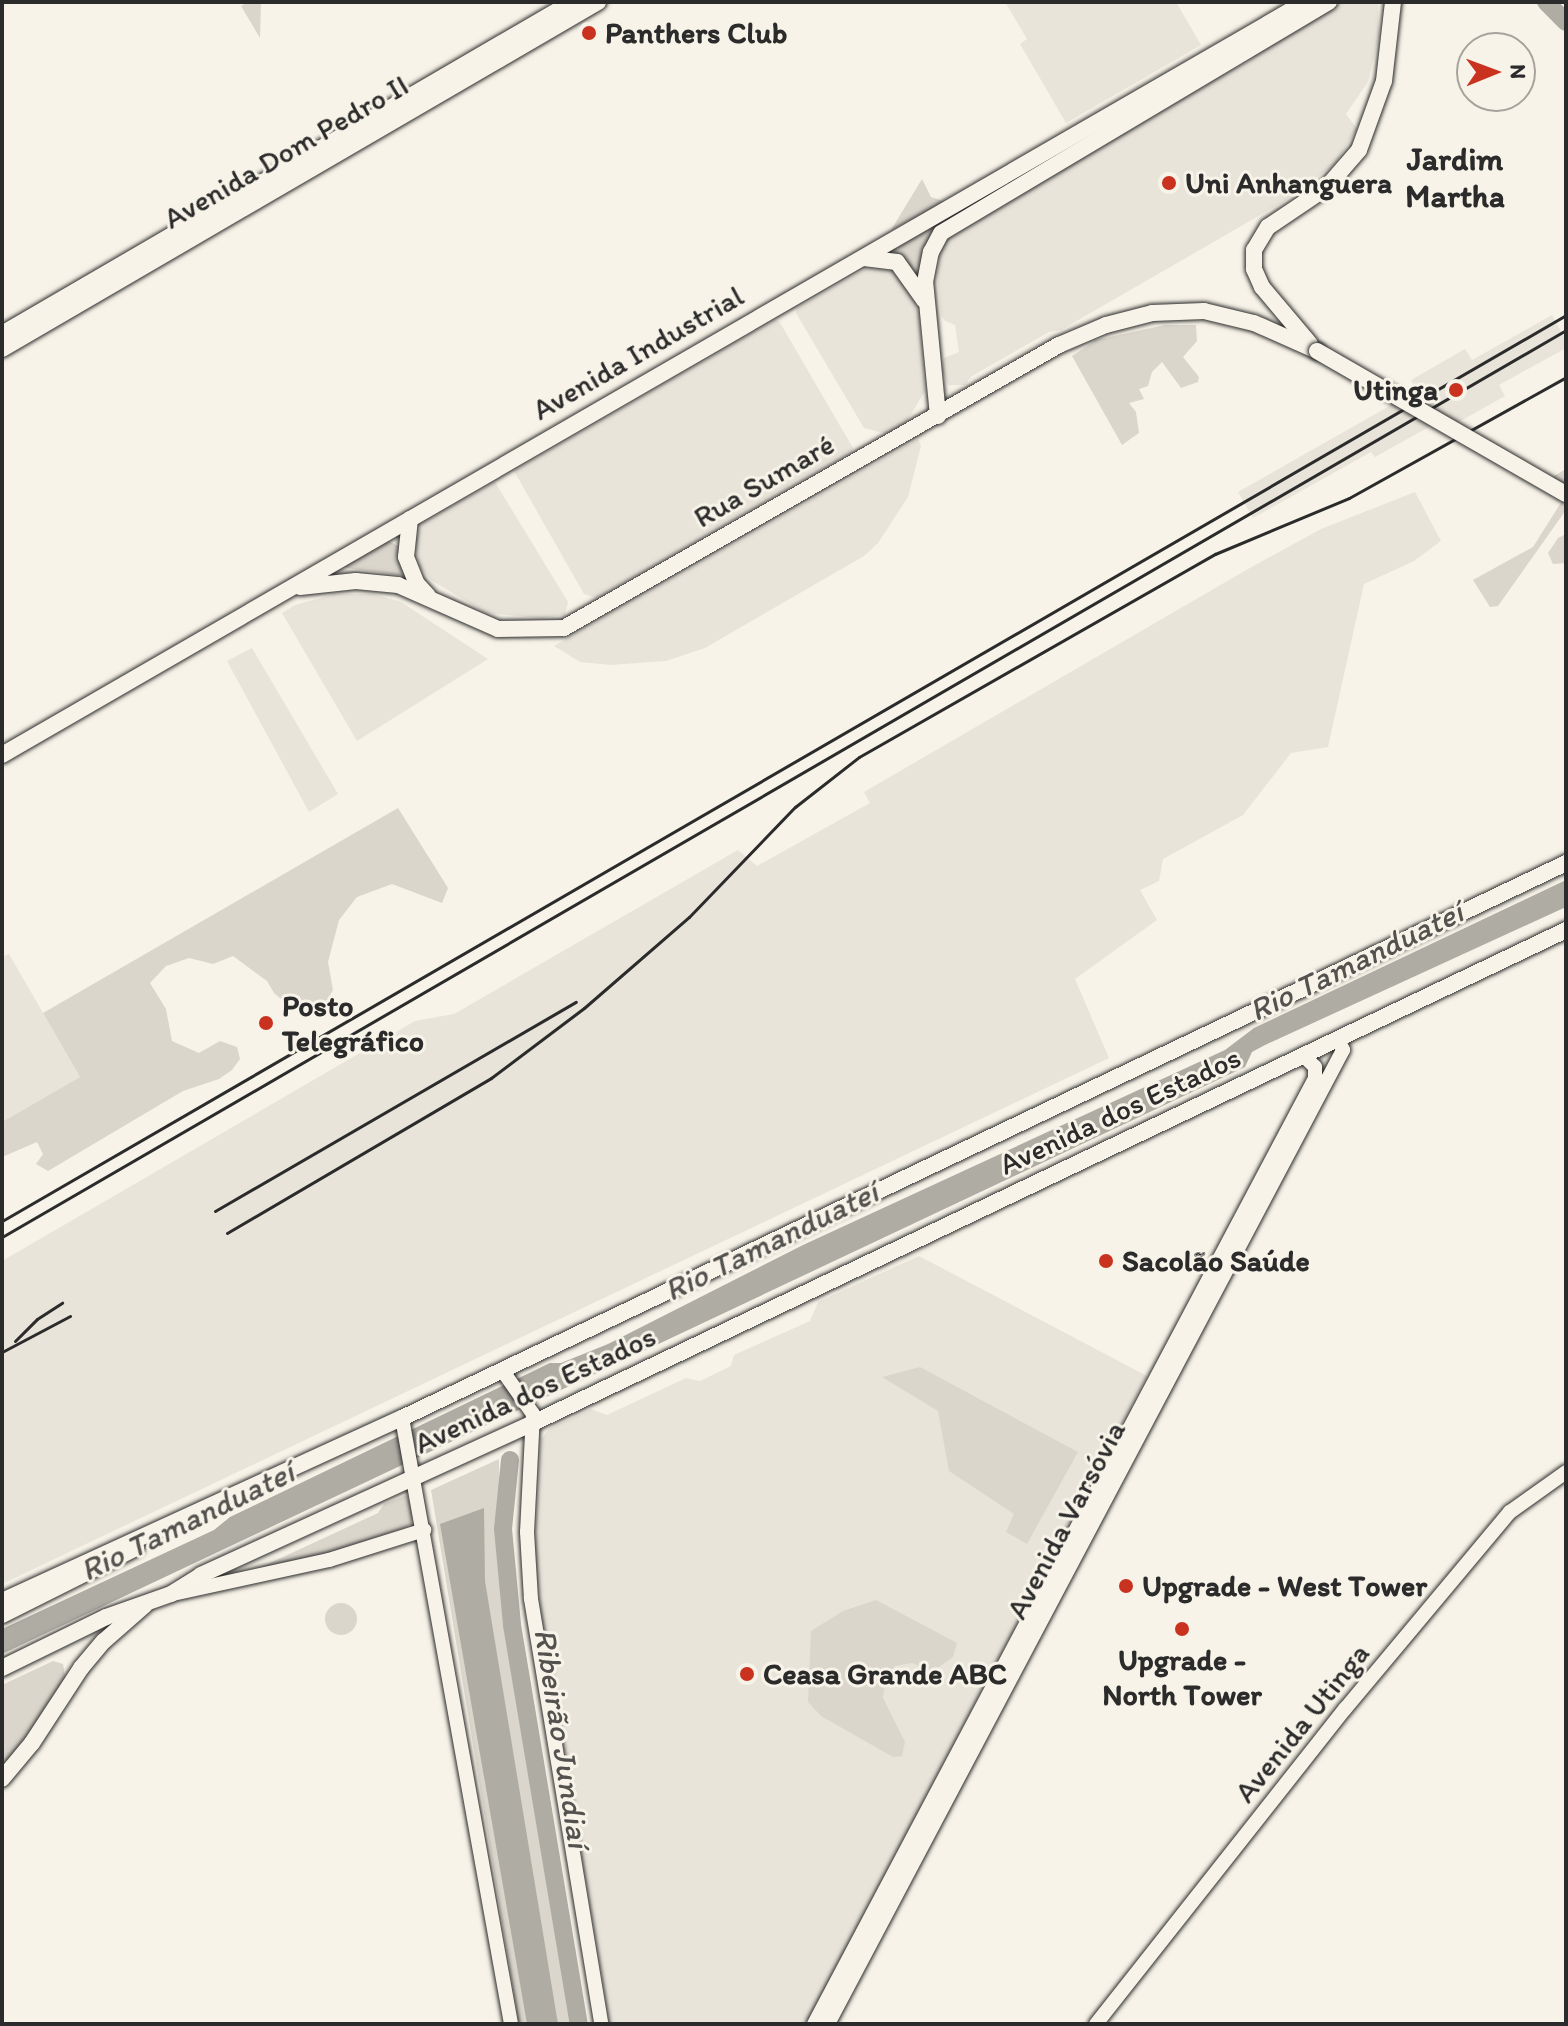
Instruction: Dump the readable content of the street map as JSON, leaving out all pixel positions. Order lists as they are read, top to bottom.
{
  "streets": {
    "main road": [
      "Avenida Dom Pedro II",
      "Avenida Industrial",
      "Rua Sumaré",
      "Avenida dos Estados",
      "Avenida Varsóvia",
      "Avenida Utinga"
    ]
  },
  "crossings": [
    ["Avenida Industrial", "Rua Sumaré"],
    ["Avenida dos Estados", "Avenida Varsóvia"]
  ],
  "districts": ["Jardim Martha"],
  "water": ["Rio Tamanduateí", "Ribeirão Jundiaí"],
  "places": [
    "Panthers Club",
    "Uni Anhanguera",
    "Utinga",
    "Posto Telegráfico",
    "Sacolão Saúde",
    "Upgrade - West Tower",
    "Upgrade - North Tower",
    "Ceasa Grande ABC"
  ],
  "north": "right"
}
